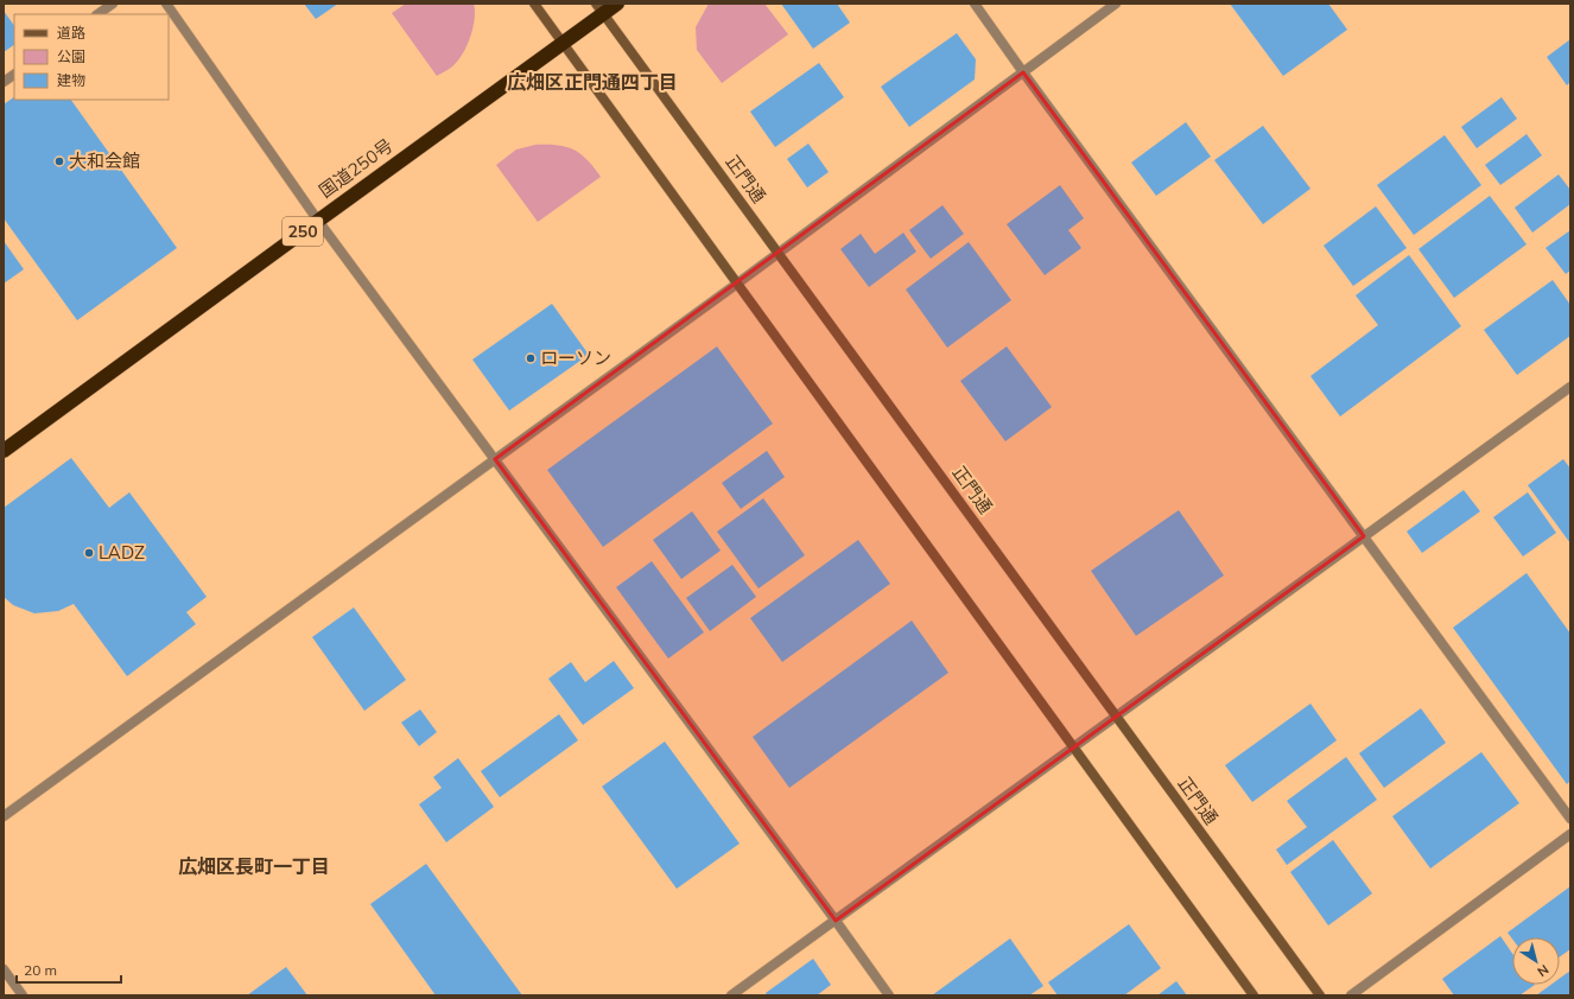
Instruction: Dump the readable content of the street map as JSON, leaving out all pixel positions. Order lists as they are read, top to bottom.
{
  "streets": {
    "highway": ["国道250号", "250"],
    "street": ["正門通"]
  },
  "crossings": [
    ["国道250号", "正門通"]
  ],
  "districts": ["広畑区正門通四丁目", "広畑区長町一丁目"],
  "places": ["大和会館", "ローソン", "LADZ"],
  "legend": ["道路", "公園", "建物"],
  "scale_bar": "20 m",
  "north": "bottom right"
}
